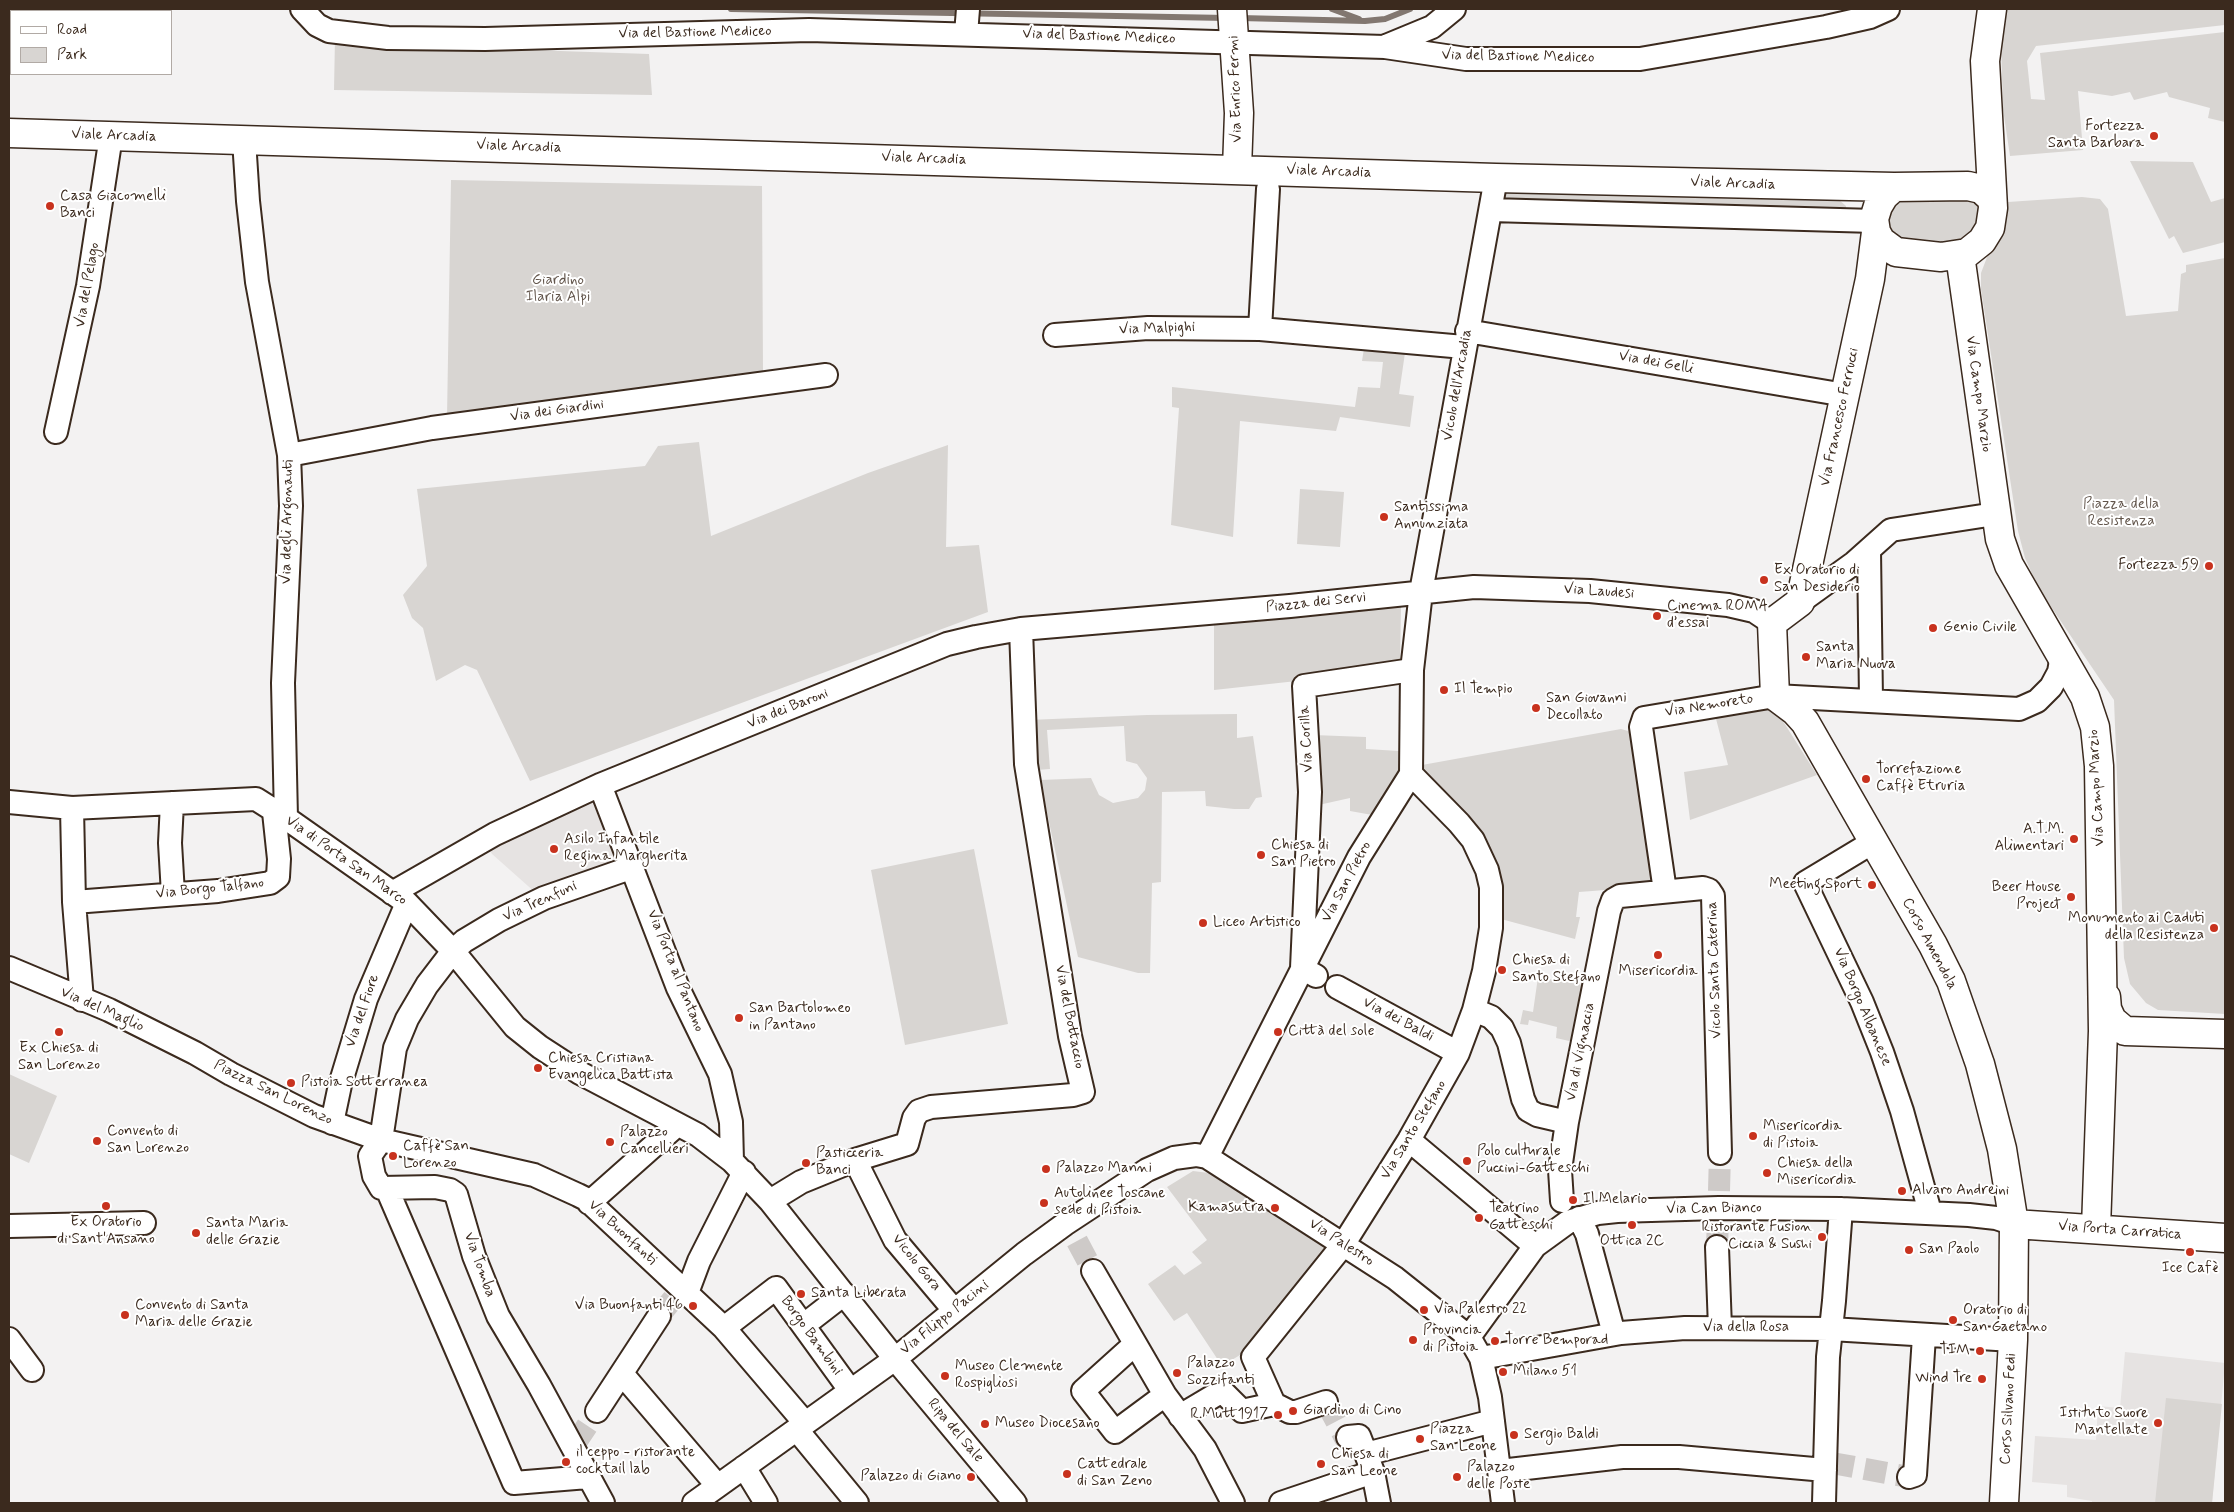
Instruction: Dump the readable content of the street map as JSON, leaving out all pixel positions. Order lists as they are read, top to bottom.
{
  "streets": {
    "street": [
      "Via del Bastione Mediceo",
      "Via Enrico Fermi",
      "Viale Arcadia",
      "Via del Pelago",
      "Via Malpighi",
      "Via dei Gelli",
      "Vicolo dell'Arcadia",
      "Via Campo Marzio",
      "Via dei Giardini",
      "Via Francesco Ferrucci",
      "Via degli Argonauti",
      "Via Laudesi",
      "Piazza dei Servi",
      "Via Nemoreto",
      "Via dei Baroni",
      "Via Corilla",
      "Via di Porta San Marco",
      "Via San Pietro",
      "Via Borgo Talfano",
      "Via Trenfuni",
      "Corso Amendola",
      "Vicolo Santa Caterina",
      "Via Porta al Pantano",
      "Via Borgo Albanese",
      "Via del Maglio",
      "Via del Fiore",
      "Via del Bottaccio",
      "Via dei Baldi",
      "Via di Vignaccia",
      "Piazza San Lorenzo",
      "Via Santo Stefano",
      "Via Can Bianco",
      "Via Porta Carratica",
      "Via Buonfanti",
      "Via Palestro",
      "Vicolo Gora",
      "Via Tomba",
      "Via Filippo Pacini",
      "Via della Rosa",
      "Borgo Bambini",
      "Corso Silvano Fedi",
      "Ripa del Sale"
    ]
  },
  "crossings": [
    ["Via del Bastione Mediceo", "Via Enrico Fermi"],
    ["Via Enrico Fermi", "Viale Arcadia"],
    ["Viale Arcadia", "Via del Pelago"],
    ["Viale Arcadia", "Vicolo dell'Arcadia"],
    ["Viale Arcadia", "Via Campo Marzio"],
    ["Viale Arcadia", "Via Francesco Ferrucci"],
    ["Viale Arcadia", "Via degli Argonauti"],
    ["Via Malpighi", "Via dei Gelli"],
    ["Via Malpighi", "Vicolo dell'Arcadia"],
    ["Via dei Gelli", "Vicolo dell'Arcadia"],
    ["Via dei Gelli", "Via Francesco Ferrucci"],
    ["Vicolo dell'Arcadia", "Via Laudesi"],
    ["Vicolo dell'Arcadia", "Piazza dei Servi"],
    ["Via Campo Marzio", "Via Francesco Ferrucci"],
    ["Via Campo Marzio", "Via Nemoreto"],
    ["Via Campo Marzio", "Via Porta Carratica"],
    ["Via dei Giardini", "Via degli Argonauti"],
    ["Via degli Argonauti", "Via di Porta San Marco"],
    ["Via degli Argonauti", "Via Borgo Talfano"],
    ["Via Laudesi", "Piazza dei Servi"],
    ["Piazza dei Servi", "Via dei Baroni"],
    ["Via Nemoreto", "Corso Amendola"],
    ["Via Nemoreto", "Vicolo Santa Caterina"],
    ["Via Nemoreto", "Via di Vignaccia"],
    ["Via dei Baroni", "Via di Porta San Marco"],
    ["Via dei Baroni", "Via Porta al Pantano"],
    ["Via dei Baroni", "Via del Fiore"],
    ["Via dei Baroni", "Via del Bottaccio"],
    ["Via Corilla", "Via San Pietro"],
    ["Via di Porta San Marco", "Via Borgo Talfano"],
    ["Via di Porta San Marco", "Via Trenfuni"],
    ["Via di Porta San Marco", "Via Porta al Pantano"],
    ["Via di Porta San Marco", "Via del Fiore"],
    ["Via di Porta San Marco", "Via del Bottaccio"],
    ["Via di Porta San Marco", "Ripa del Sale"],
    ["Via San Pietro", "Via Santo Stefano"],
    ["Via San Pietro", "Via Palestro"],
    ["Via San Pietro", "Via Filippo Pacini"],
    ["Via Trenfuni", "Via Porta al Pantano"],
    ["Via Trenfuni", "Piazza San Lorenzo"],
    ["Via Trenfuni", "Via Buonfanti"],
    ["Corso Amendola", "Via Borgo Albanese"],
    ["Corso Amendola", "Via Can Bianco"],
    ["Corso Amendola", "Via Porta Carratica"],
    ["Corso Amendola", "Corso Silvano Fedi"],
    ["Vicolo Santa Caterina", "Via di Vignaccia"],
    ["Via Borgo Albanese", "Via Can Bianco"],
    ["Via del Maglio", "Piazza San Lorenzo"],
    ["Via del Fiore", "Piazza San Lorenzo"],
    ["Via del Bottaccio", "Vicolo Gora"],
    ["Via del Bottaccio", "Ripa del Sale"],
    ["Via dei Baldi", "Via Santo Stefano"],
    ["Via di Vignaccia", "Via Can Bianco"],
    ["Via di Vignaccia", "Via della Rosa"],
    ["Piazza San Lorenzo", "Via Buonfanti"],
    ["Via Santo Stefano", "Via Palestro"],
    ["Via Can Bianco", "Via Porta Carratica"],
    ["Via Can Bianco", "Via Palestro"],
    ["Via Can Bianco", "Corso Silvano Fedi"],
    ["Via Porta Carratica", "Corso Silvano Fedi"],
    ["Via Buonfanti", "Via Filippo Pacini"],
    ["Via Buonfanti", "Borgo Bambini"],
    ["Via Palestro", "Via Filippo Pacini"],
    ["Vicolo Gora", "Via Filippo Pacini"],
    ["Via Filippo Pacini", "Borgo Bambini"],
    ["Via Filippo Pacini", "Ripa del Sale"],
    ["Via della Rosa", "Corso Silvano Fedi"]
  ],
  "parks": ["Giardino Ilaria Alpi", "Piazza della Resistenza"],
  "places": [
    "Fortezza Santa Barbara",
    "Casa Giacomelli Banci",
    "Santissima Annunziata",
    "Fortezza 59",
    "Ex Oratorio di San Desiderio",
    "Cinema ROMA d’essai",
    "Genio Civile",
    "Santa Maria Nuova",
    "Il Tempio",
    "San Giovanni Decollato",
    "Torrefazione Caffè Etruria",
    "A.T.M. Alimentari",
    "Asilo Infantile Regina Margherita",
    "Chiesa di San Pietro",
    "Meeting Sport",
    "Beer House Project",
    "Liceo Artistico",
    "Monumento ai Caduti della Resistenza",
    "Misericordia",
    "Chiesa di Santo Stefano",
    "San Bartolomeo in Pantano",
    "Ex Chiesa di San Lorenzo",
    "Città del sole",
    "Chiesa Cristiana Evangelica Battista",
    "Pistoia Sotterranea",
    "Misericordia di Pistoia",
    "Convento di San Lorenzo",
    "Palazzo Cancellieri",
    "Caffè San Lorenzo",
    "Polo culturale Puccini-Gatteschi",
    "Pasticceria Banci",
    "Palazzo Manni",
    "Chiesa della Misericordia",
    "Alvaro Andreini",
    "Il Melario",
    "Autolinee Toscane sede di Pistoia",
    "Ex Oratorio di Sant'Ansano",
    "Kamasutra",
    "Teatrino Gatteschi",
    "Ottica 2C",
    "Santa Maria delle Grazie",
    "Ristorante Fusion Ciccia & Sushi",
    "San Paolo",
    "Ice Cafè",
    "Santa Liberata",
    "Via Buonfanti 46",
    "Via Palestro 22",
    "Convento di Santa Maria delle Grazie",
    "Oratorio di San Gaetano",
    "Provincia di Pistoia",
    "Torre Bemporad",
    "TIM",
    "Milano 51",
    "Palazzo Sozzifanti",
    "Museo Clemente Rospigliosi",
    "Wind Tre",
    "Giardino di Cino",
    "R.Mutt1917",
    "Istituto Suore Mantellate",
    "Museo Diocesano",
    "Sergio Baldi",
    "Piazza San Leone",
    "il ceppo - ristorante cocktail lab",
    "Chiesa di San Leone",
    "Cattedrale di San Zeno",
    "Palazzo di Giano",
    "Palazzo delle Poste"
  ],
  "legend": ["Road", "Park"]
}
